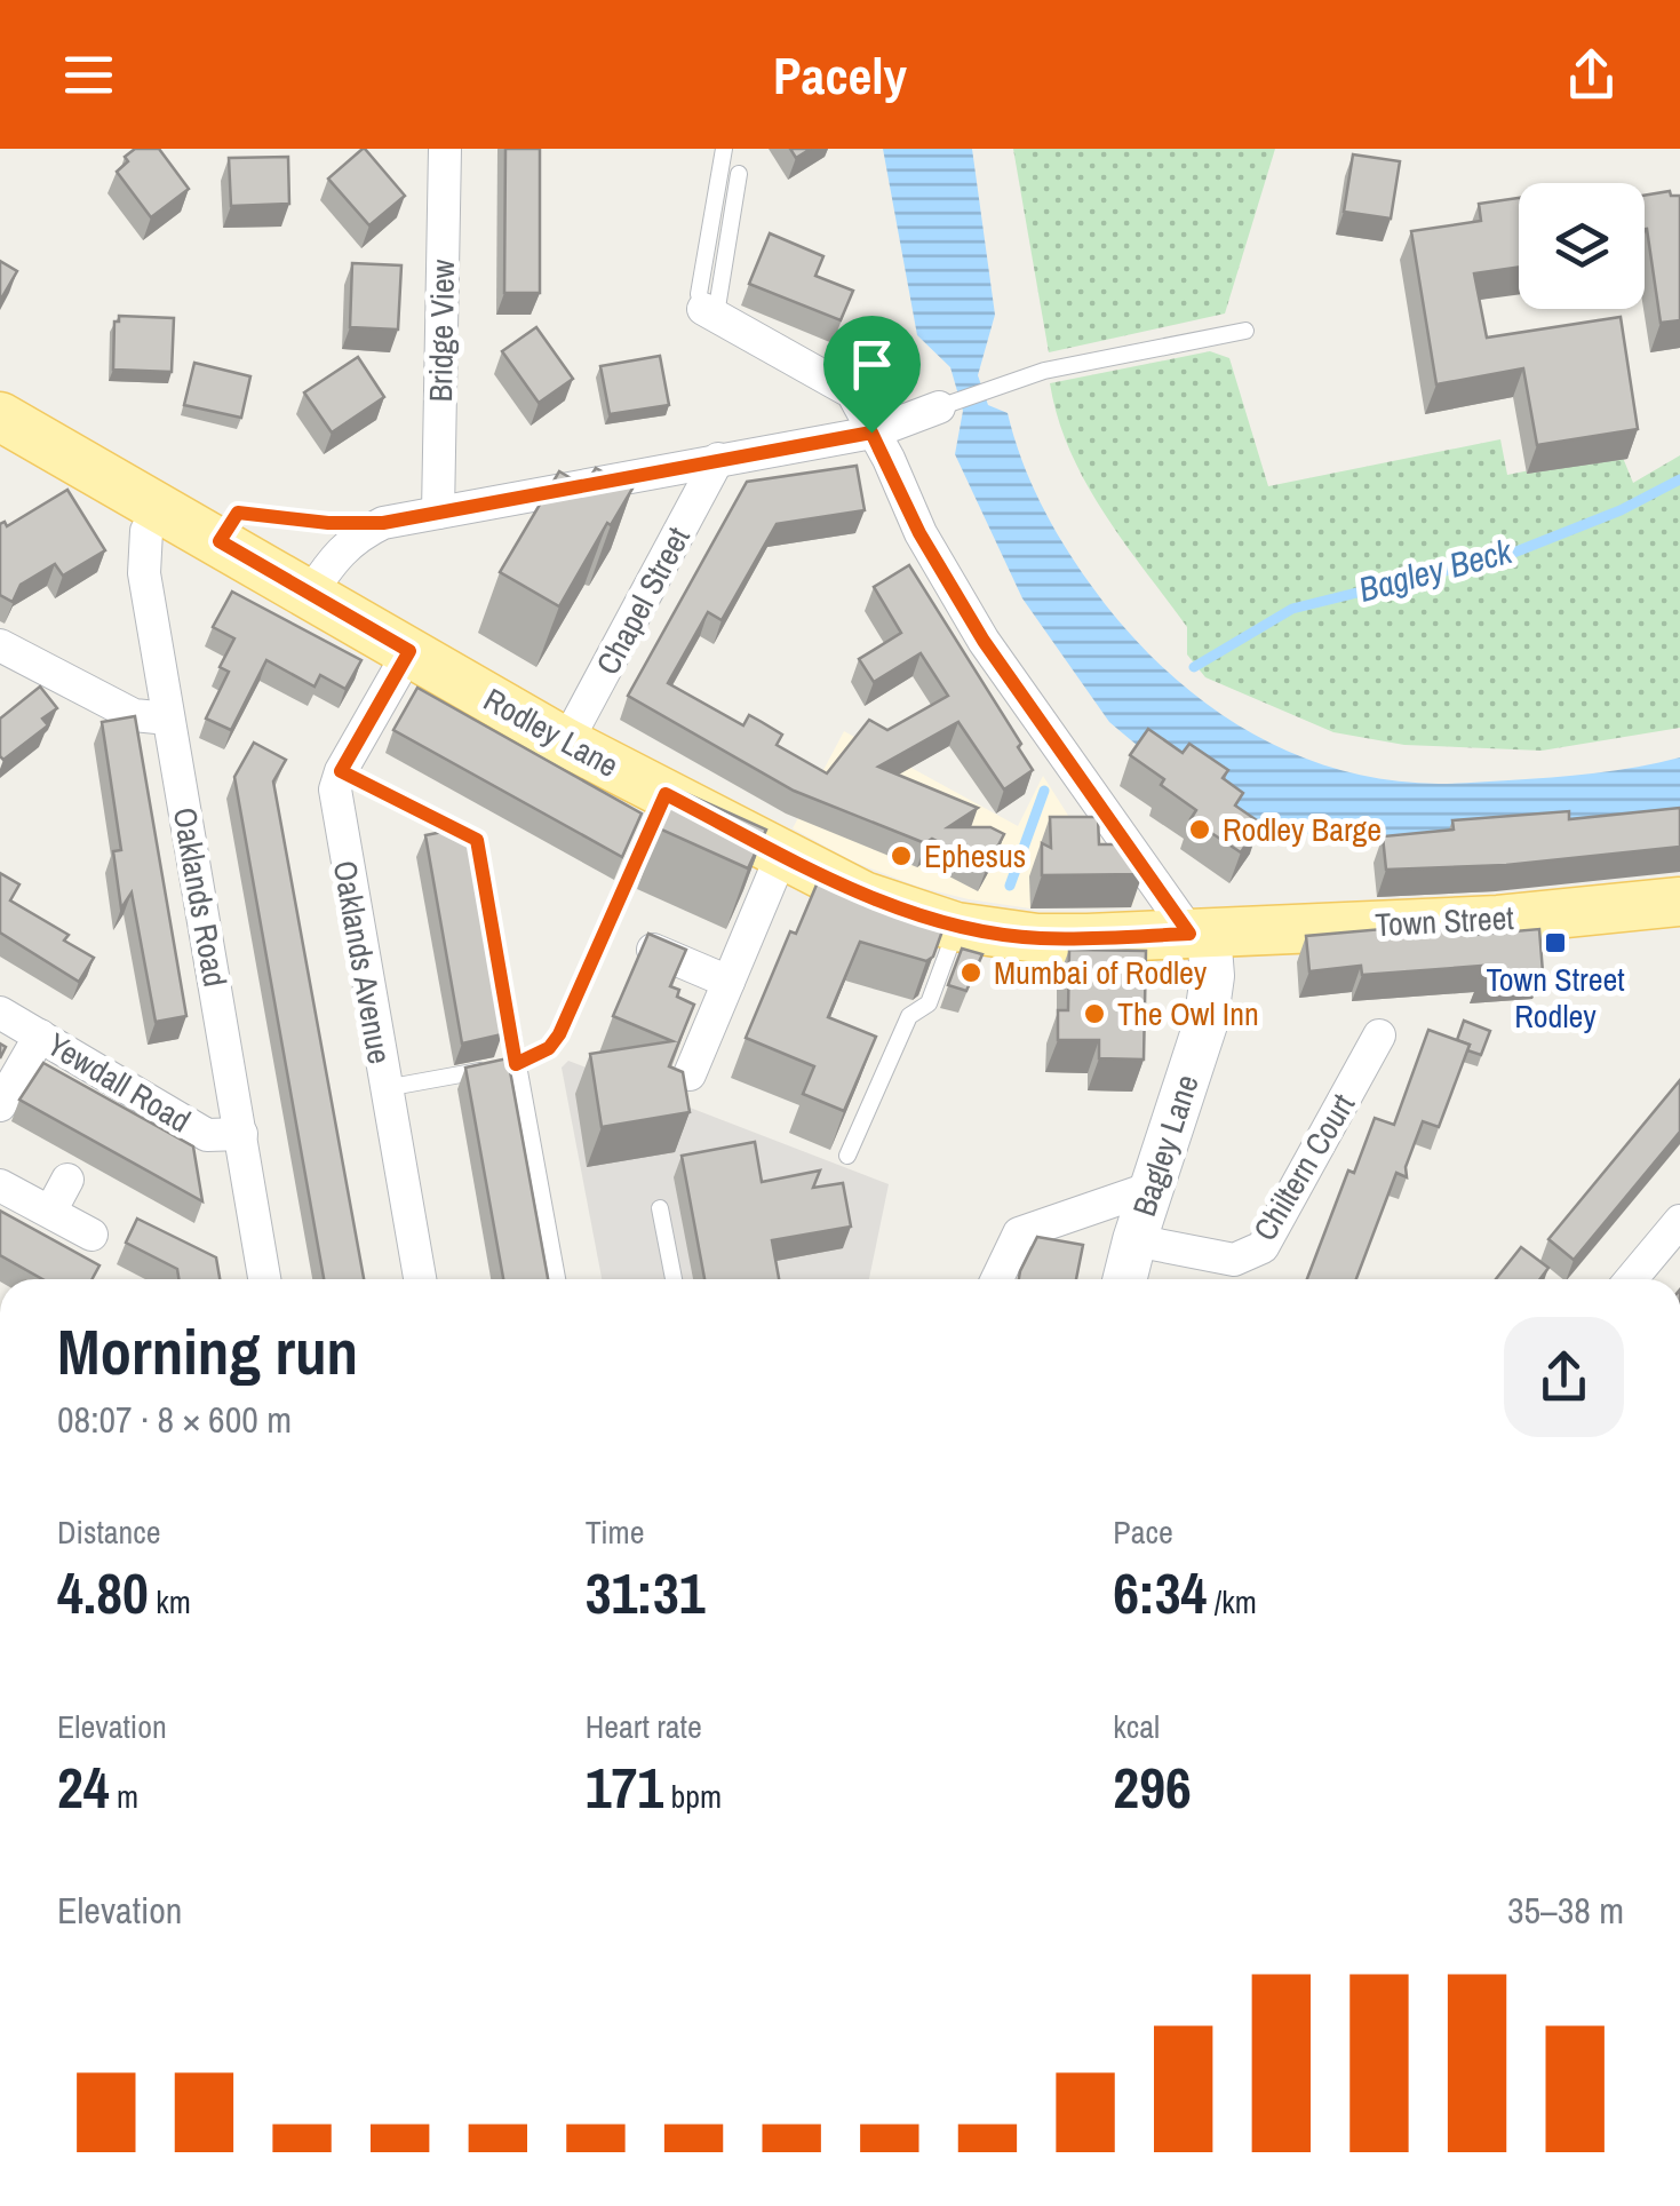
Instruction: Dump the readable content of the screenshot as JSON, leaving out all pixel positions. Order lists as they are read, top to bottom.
{
  "streets": {
    "main road": ["Rodley Lane", "Town Street"],
    "street": [
      "Bridge View",
      "Chapel Street",
      "Oaklands Road",
      "Oaklands Avenue",
      "Yewdall Road",
      "Bagley Lane",
      "Chiltern Court"
    ]
  },
  "crossings": [
    ["Chapel Street", "Rodley Lane"],
    ["Rodley Lane", "Oaklands Road"],
    ["Rodley Lane", "Town Street"],
    ["Rodley Lane", "Oaklands Avenue"],
    ["Rodley Lane", "Bagley Lane"],
    ["Oaklands Road", "Yewdall Road"],
    ["Town Street", "Bagley Lane"],
    ["Bagley Lane", "Chiltern Court"]
  ],
  "water": ["Bagley Beck"],
  "places": {
    "other": [
      "Rodley Barge",
      "Ephesus",
      "Mumbai of Rodley",
      "The Owl Inn"
    ],
    "transit": ["Town Street Rodley"]
  },
  "page": {
    "header": "Pacely",
    "heading": ["Morning run", "08:07 · 8 × 600 m"],
    "stats": [
      ["Distance", "4.80 km"],
      ["Time", "31:31"],
      ["Pace", "6:34 /km"],
      ["Elevation", "24 m"],
      ["Heart rate", "171 bpm"],
      ["kcal", "296"]
    ],
    "chart": ["Elevation", "35–38 m"]
  }
}
